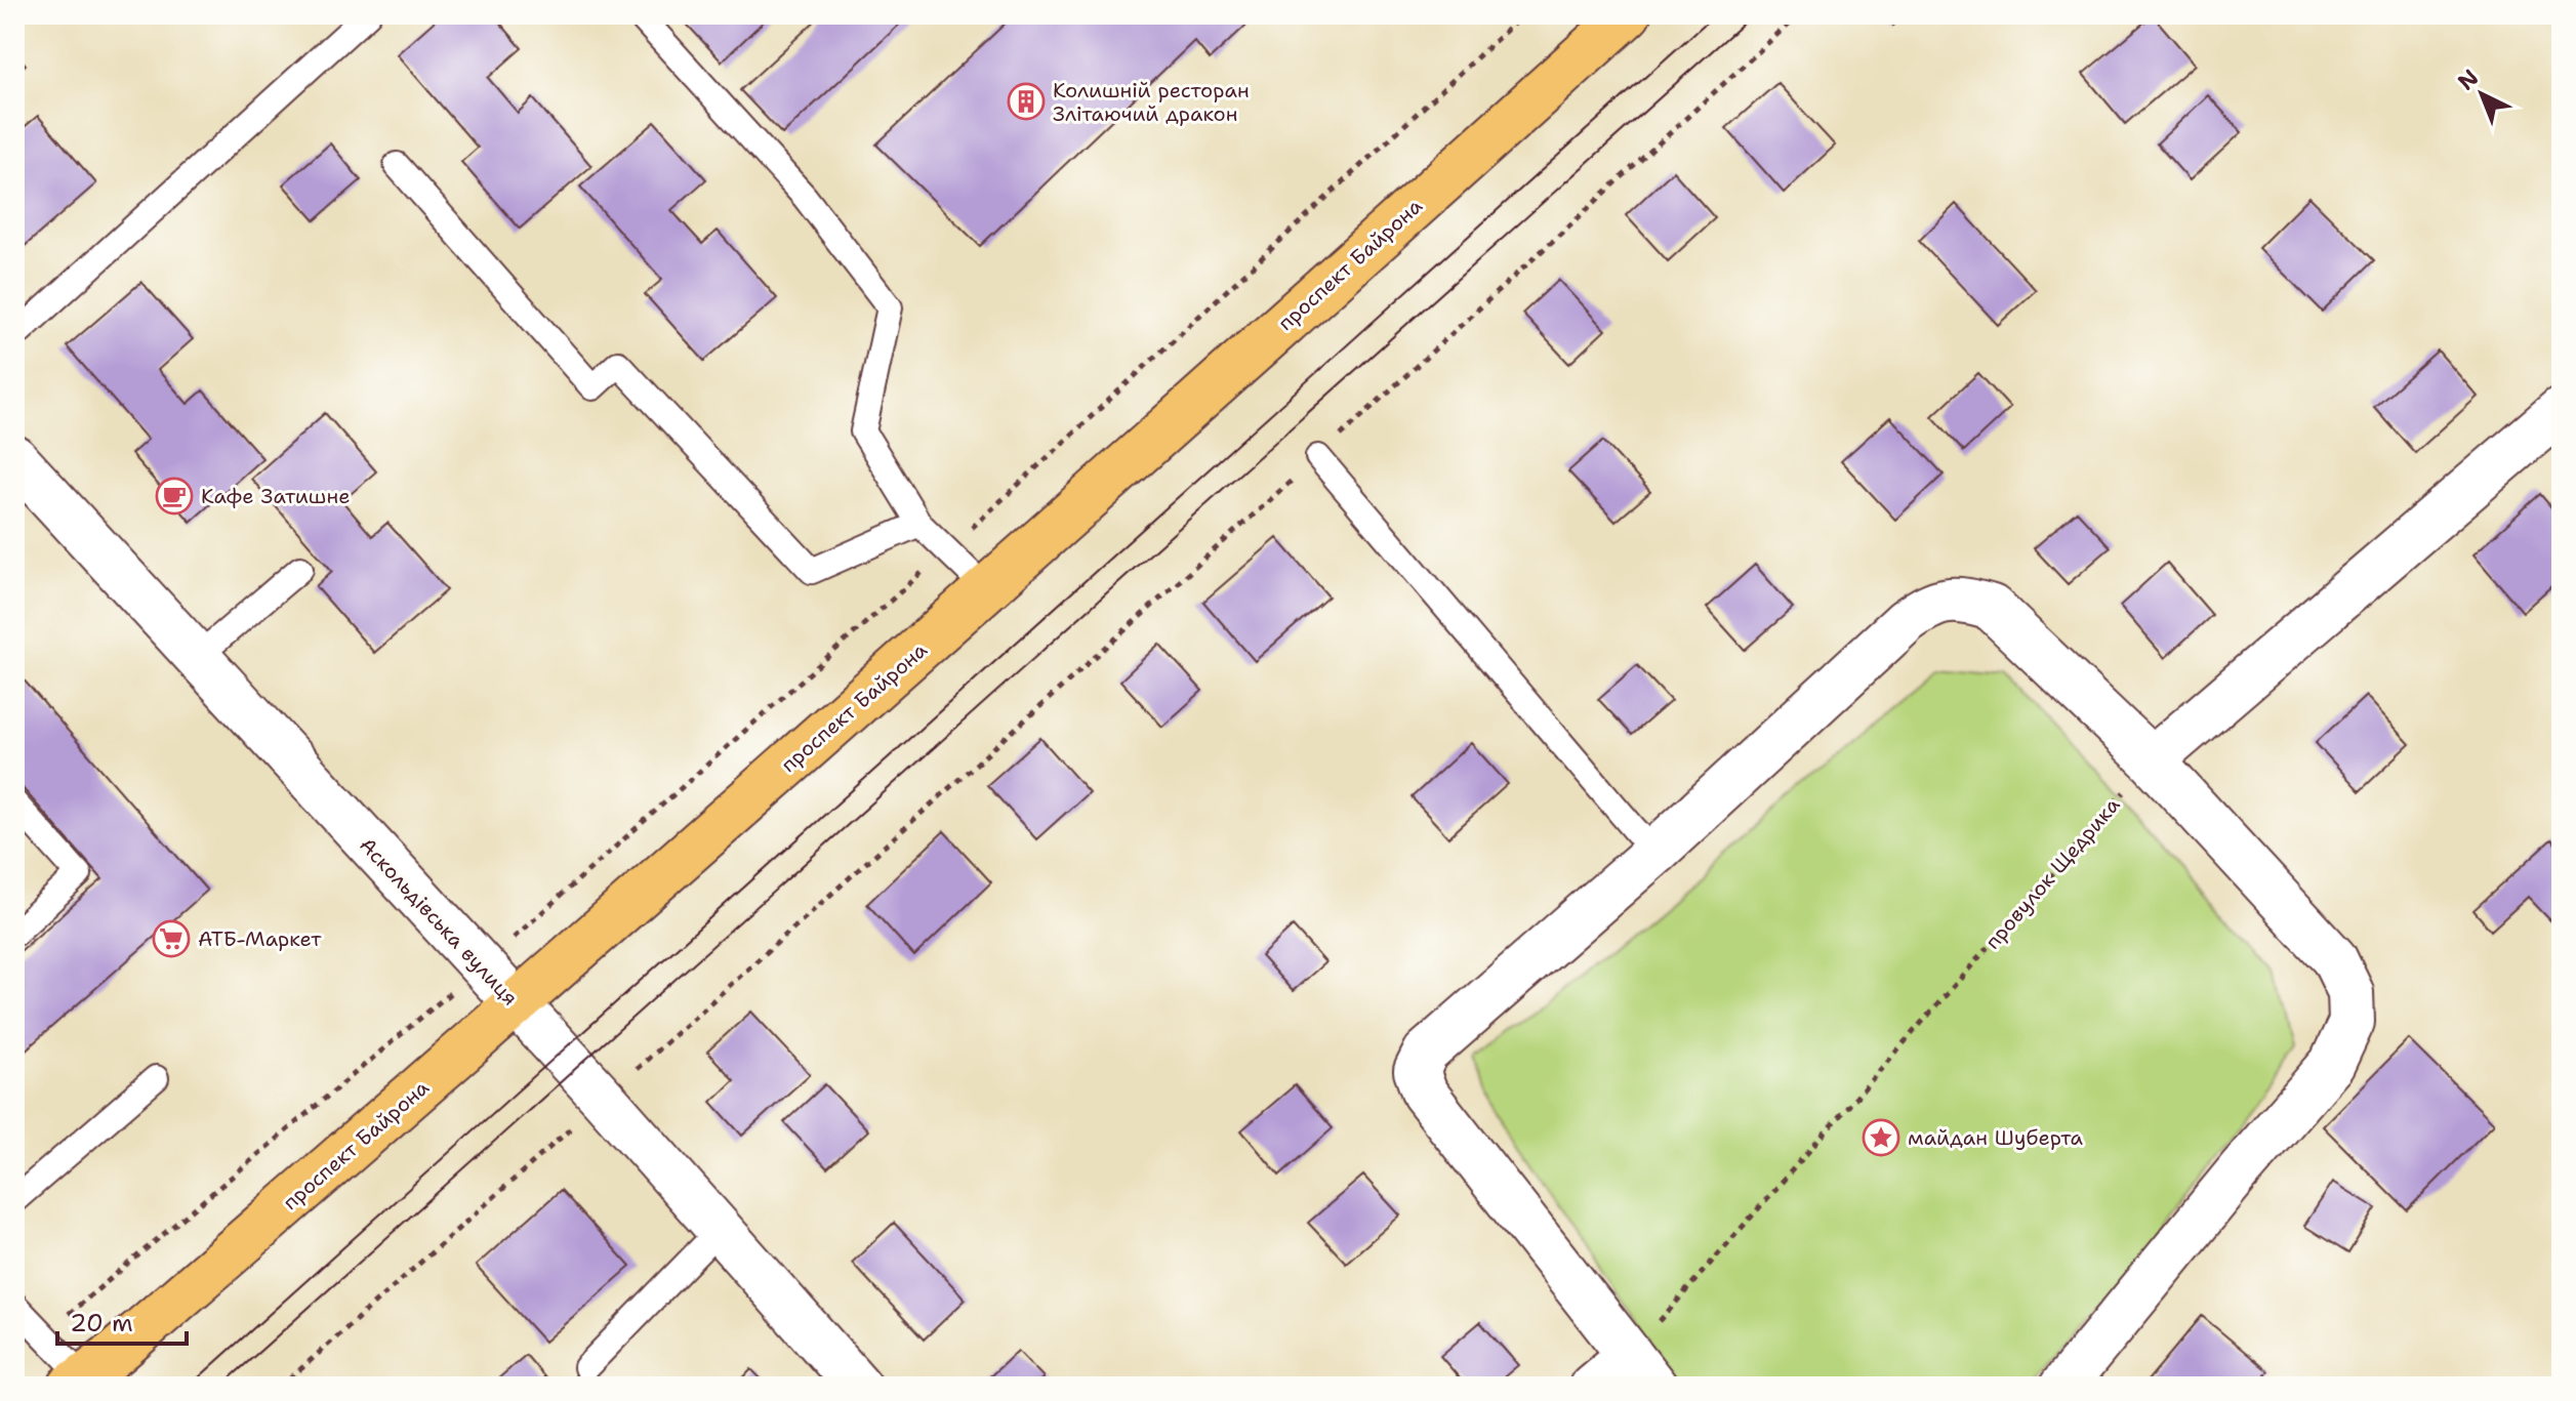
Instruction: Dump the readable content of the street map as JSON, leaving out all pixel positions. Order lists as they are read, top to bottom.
{
  "streets": {
    "main road": ["проспект Байрона"],
    "street": ["Аскольдівська вулиця"],
    "path": ["провулок Щедрика"]
  },
  "crossings": [
    ["проспект Байрона", "Аскольдівська вулиця"]
  ],
  "places": {
    "building": ["Колишній ресторан Злітаючий дракон"],
    "cafe": ["Кафе Затишне"],
    "supermarket": ["АТБ-Маркет"],
    "place": ["майдан Шуберта"]
  },
  "scale_bar": "20 m",
  "north": "top left"
}
